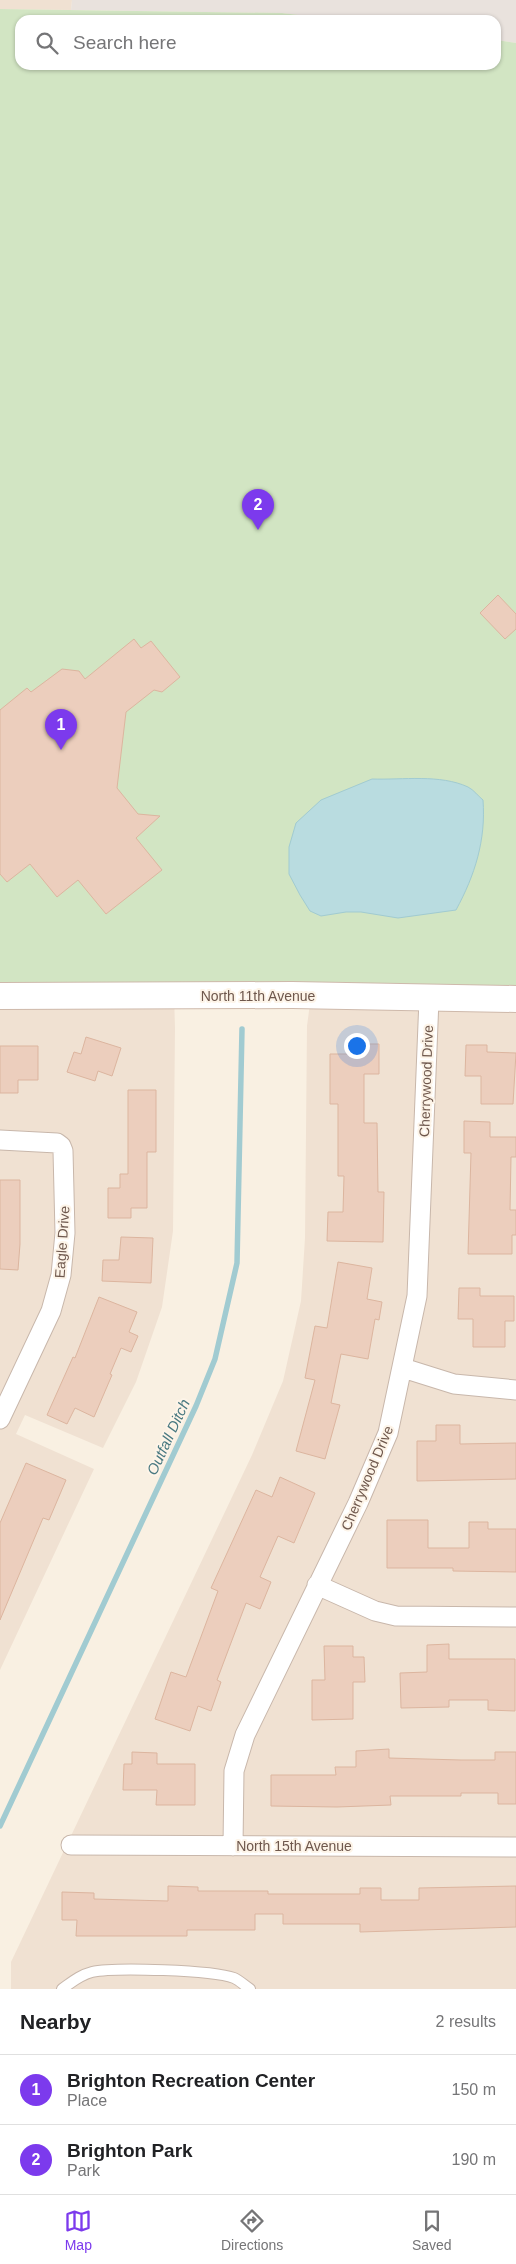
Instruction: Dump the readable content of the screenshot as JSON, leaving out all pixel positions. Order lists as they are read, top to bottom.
{
  "streets": {
    "street": [
      "North 11th Avenue",
      "Cherrywood Drive",
      "Eagle Drive",
      "North 15th Avenue"
    ]
  },
  "crossings": [
    ["North 11th Avenue", "Cherrywood Drive"],
    ["Cherrywood Drive", "North 15th Avenue"]
  ],
  "water": ["Outfall Ditch"],
  "page": {
    "search": "Search here",
    "pins": ["2", "1"],
    "heading": ["Nearby", "2 results"],
    "list": [
      {
        "mark": "1",
        "name": "Brighton Recreation Center",
        "note": "Place",
        "value": "150 m"
      },
      {
        "mark": "2",
        "name": "Brighton Park",
        "note": "Park",
        "value": "190 m"
      }
    ],
    "nav": ["Map", "Directions", "Saved"]
  }
}
